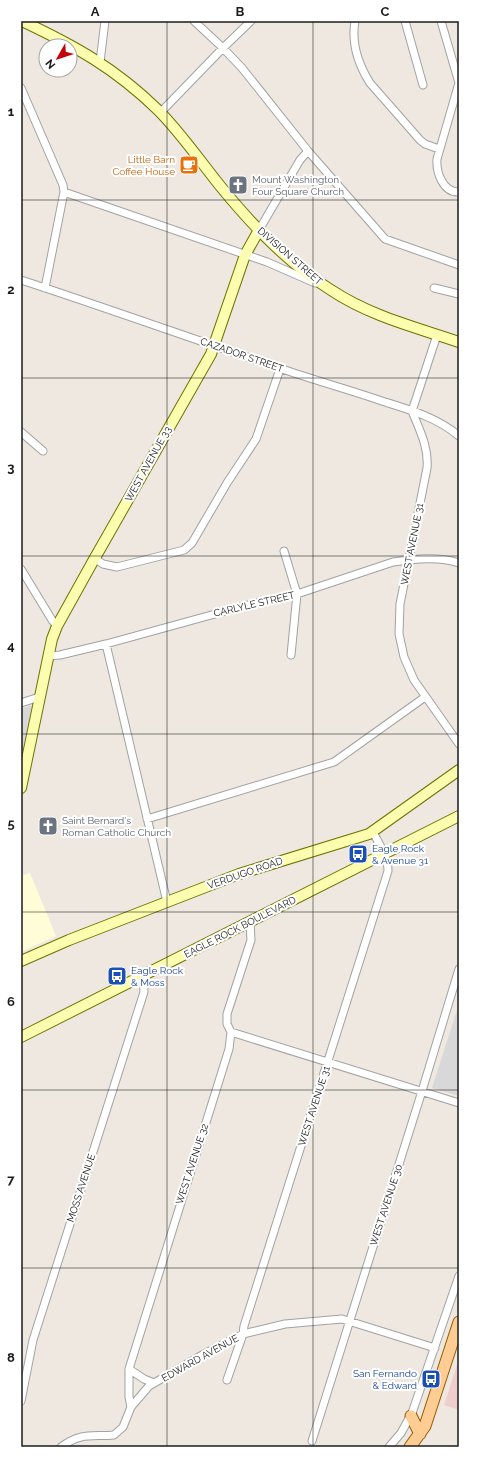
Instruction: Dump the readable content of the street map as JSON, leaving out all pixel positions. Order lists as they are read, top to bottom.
{
  "streets": {
    "street": [
      "DIVISION STREET",
      "CAZADOR STREET",
      "WEST AVENUE 33",
      "WEST AVENUE 31",
      "CARLYLE STREET",
      "VERDUGO ROAD",
      "EAGLE ROCK BOULEVARD",
      "WEST AVENUE 32",
      "MOSS AVENUE",
      "WEST AVENUE 30",
      "EDWARD AVENUE"
    ]
  },
  "crossings": [
    ["DIVISION STREET", "WEST AVENUE 33"],
    ["CAZADOR STREET", "WEST AVENUE 33"],
    ["CAZADOR STREET", "WEST AVENUE 31"],
    ["WEST AVENUE 33", "CARLYLE STREET"],
    ["WEST AVENUE 31", "CARLYLE STREET"],
    ["WEST AVENUE 31", "VERDUGO ROAD"],
    ["WEST AVENUE 31", "EAGLE ROCK BOULEVARD"],
    ["WEST AVENUE 31", "EDWARD AVENUE"],
    ["EAGLE ROCK BOULEVARD", "WEST AVENUE 32"],
    ["EAGLE ROCK BOULEVARD", "MOSS AVENUE"],
    ["WEST AVENUE 32", "EDWARD AVENUE"],
    ["WEST AVENUE 30", "EDWARD AVENUE"]
  ],
  "places": {
    "cafe": ["Little Barn Coffee House"],
    "church": ["Mount Washington Four Square Church", "Saint Bernard's Roman Catholic Church"],
    "bus stop": ["Eagle Rock & Avenue 31", "Eagle Rock & Moss", "San Fernando & Edward"]
  },
  "north": "bottom left",
  "grid": {
    "columns": ["A", "B", "C"],
    "rows": [
      "1",
      "2",
      "3",
      "4",
      "5",
      "6",
      "7",
      "8"
    ]
  }
}
